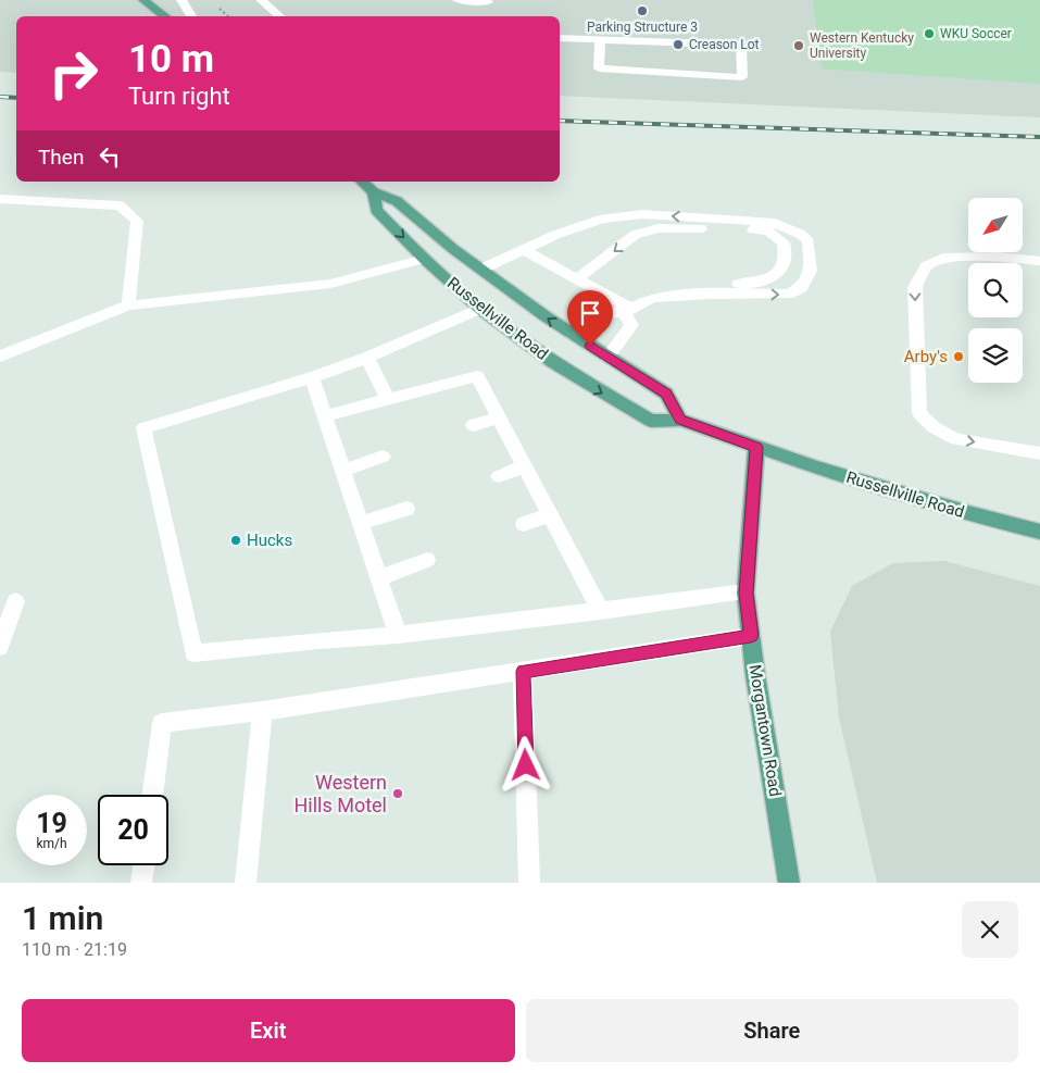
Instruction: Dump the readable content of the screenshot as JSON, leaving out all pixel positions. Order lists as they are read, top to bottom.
{
  "streets": {
    "main road": ["Russellville Road", "Morgantown Road"]
  },
  "crossings": [
    ["Russellville Road", "Morgantown Road"]
  ],
  "places": [
    "Parking Structure 3",
    "WKU Soccer",
    "Creason Lot",
    "Western Kentucky University",
    "Arby's",
    "Hucks",
    "Western Hills Motel"
  ],
  "north": "bottom left",
  "page": {
    "turn": ["10 m", "Turn right"],
    "then": "Then",
    "speed": "19 km/h",
    "limit": "20",
    "heading": ["1 min", "110 m · 21:19"],
    "buttons": ["Exit", "Share"]
  }
}
